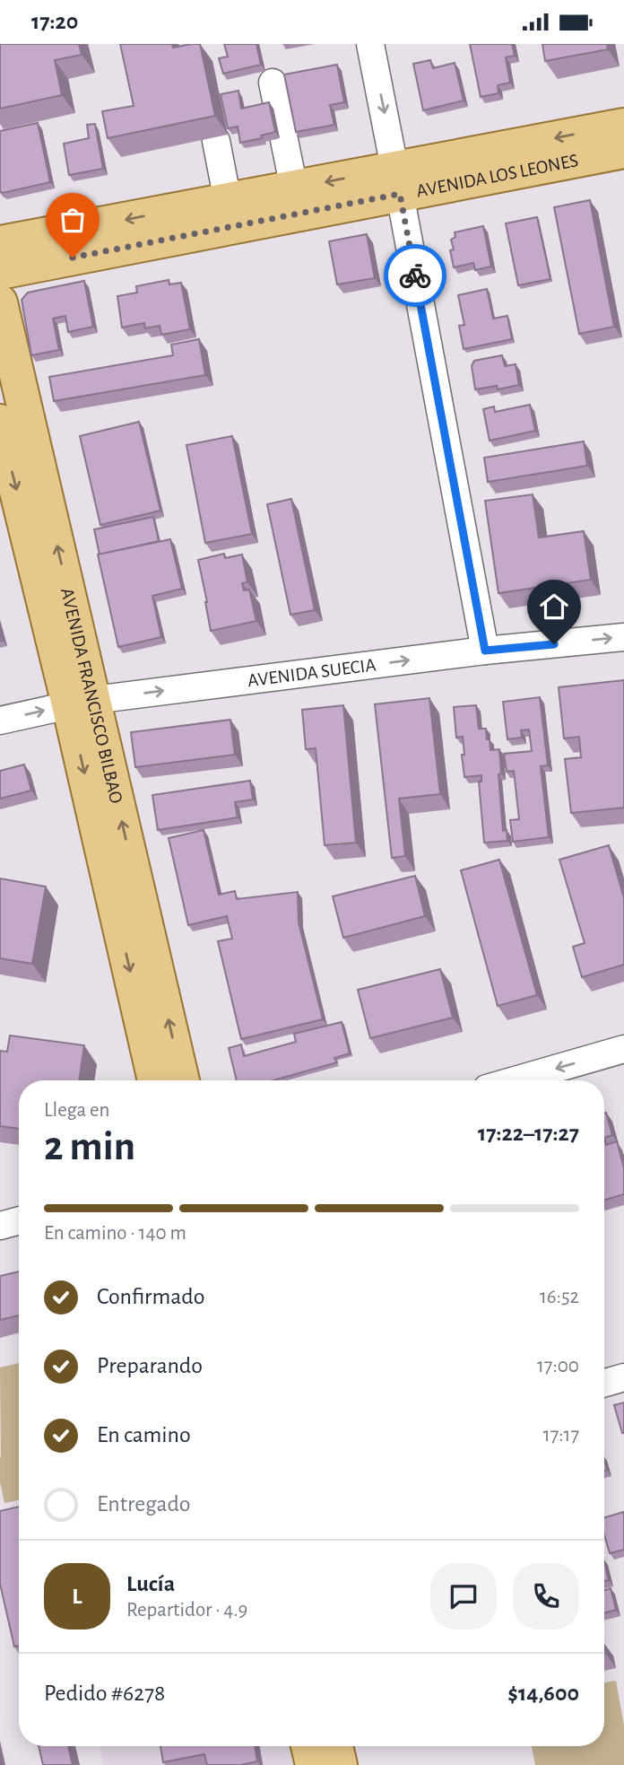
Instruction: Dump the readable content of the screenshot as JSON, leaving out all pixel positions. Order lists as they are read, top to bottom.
{
  "streets": {
    "main road": ["AVENIDA LOS LEONES", "AVENIDA FRANCISCO BILBAO"],
    "street": ["AVENIDA SUECIA"]
  },
  "crossings": [
    ["AVENIDA SUECIA", "AVENIDA FRANCISCO BILBAO"]
  ],
  "one_way": ["AVENIDA SUECIA"],
  "page": {
    "status": "17:20",
    "heading": ["2 min", "Llega en", "17:22–17:27"],
    "panel": [
      "Lucía",
      "Repartidor · 4.9",
      "Pedido #6278",
      "$14,600"
    ],
    "bar": "En camino · 140 m",
    "list": [
      ["Confirmado", "16:52"],
      ["Preparando", "17:00"],
      ["En camino", "17:17"],
      "Entregado"
    ],
    "round": "L"
  }
}
